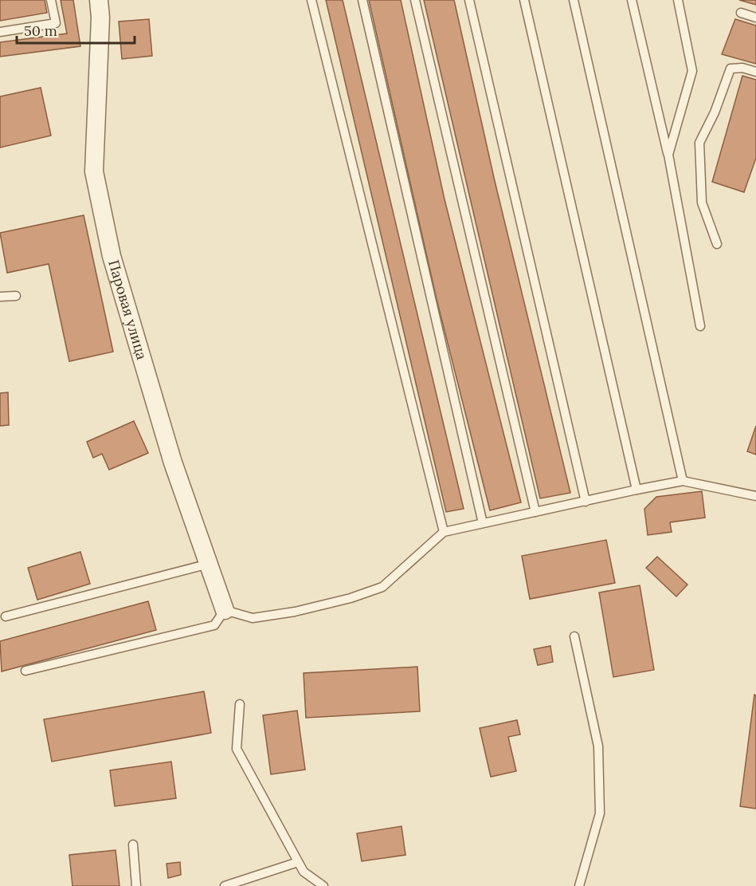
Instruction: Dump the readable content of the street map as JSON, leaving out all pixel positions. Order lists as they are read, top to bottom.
{
  "streets": {
    "street": ["Паровая улица"]
  },
  "scale_bar": "50 m"
}
